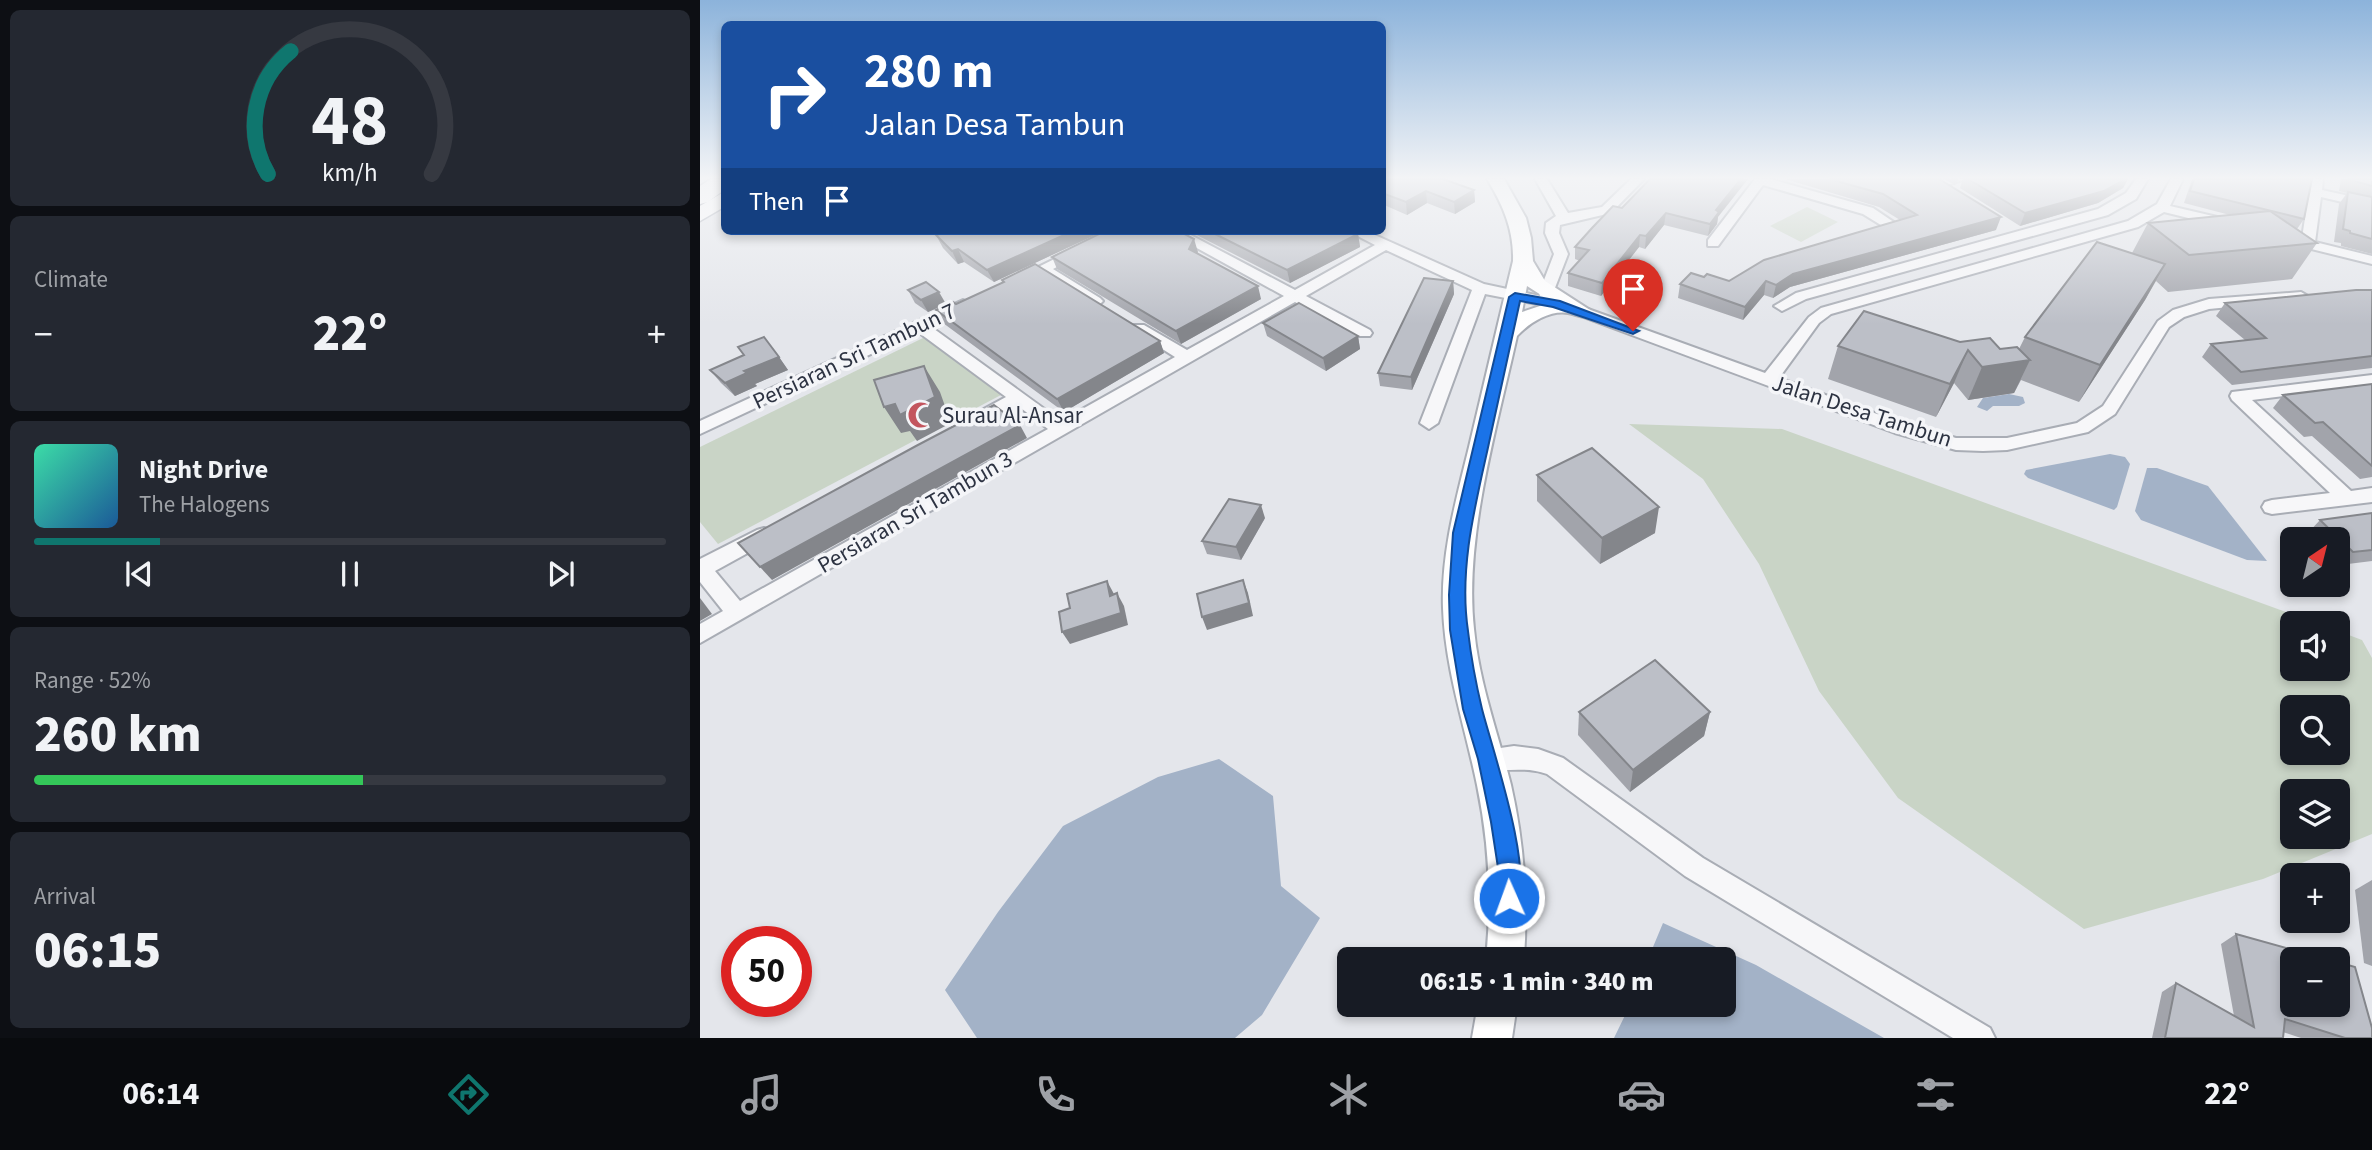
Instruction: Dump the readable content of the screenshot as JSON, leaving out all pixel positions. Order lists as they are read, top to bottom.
{
  "streets": {
    "street": ["Persiaran Sri Tambun 7", "Jalan Desa Tambun", "Persiaran Sri Tambun 3"]
  },
  "places": {
    "mosque": ["Surau Al-Ansar"]
  },
  "north": "top right",
  "page": {
    "turn": ["280 m", "Jalan Desa Tambun"],
    "then": "Then",
    "tile": [
      "Climate",
      ["Range · 52%", "260 km"],
      ["Arrival", "06:15"]
    ],
    "heat": ["−", "22°", "+"],
    "song": ["Night Drive", "The Halogens"],
    "map_buttons": ["+", "−"],
    "limit": "50",
    "trip": "06:15 · 1 min · 340 m",
    "tabs": ["06:14", "22°"],
    "gauge": ["48", "km/h"]
  }
}
